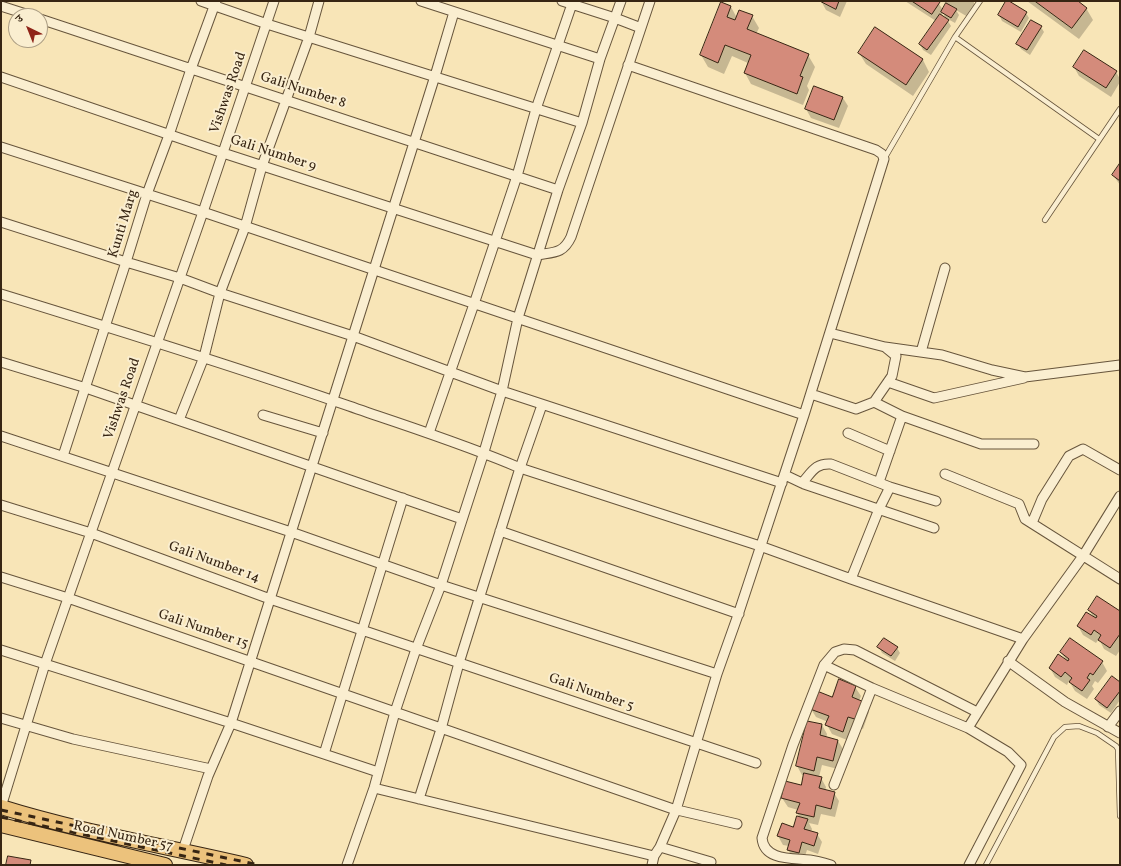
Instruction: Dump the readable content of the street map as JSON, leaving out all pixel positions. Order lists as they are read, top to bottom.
{
  "streets": {
    "main road": ["Road Number 57"],
    "street": [
      "Gali Number 8",
      "Vishwas Road",
      "Gali Number 9",
      "Kunti Marg",
      "Gali Number 14",
      "Gali Number 15",
      "Gali Number 5"
    ]
  },
  "crossings": [
    ["Gali Number 8", "Vishwas Road"],
    ["Gali Number 8", "Kunti Marg"],
    ["Vishwas Road", "Gali Number 9"],
    ["Vishwas Road", "Gali Number 14"],
    ["Vishwas Road", "Gali Number 15"],
    ["Vishwas Road", "Road Number 57"],
    ["Gali Number 9", "Kunti Marg"],
    ["Gali Number 14", "Gali Number 5"]
  ],
  "north": "top left"
}
